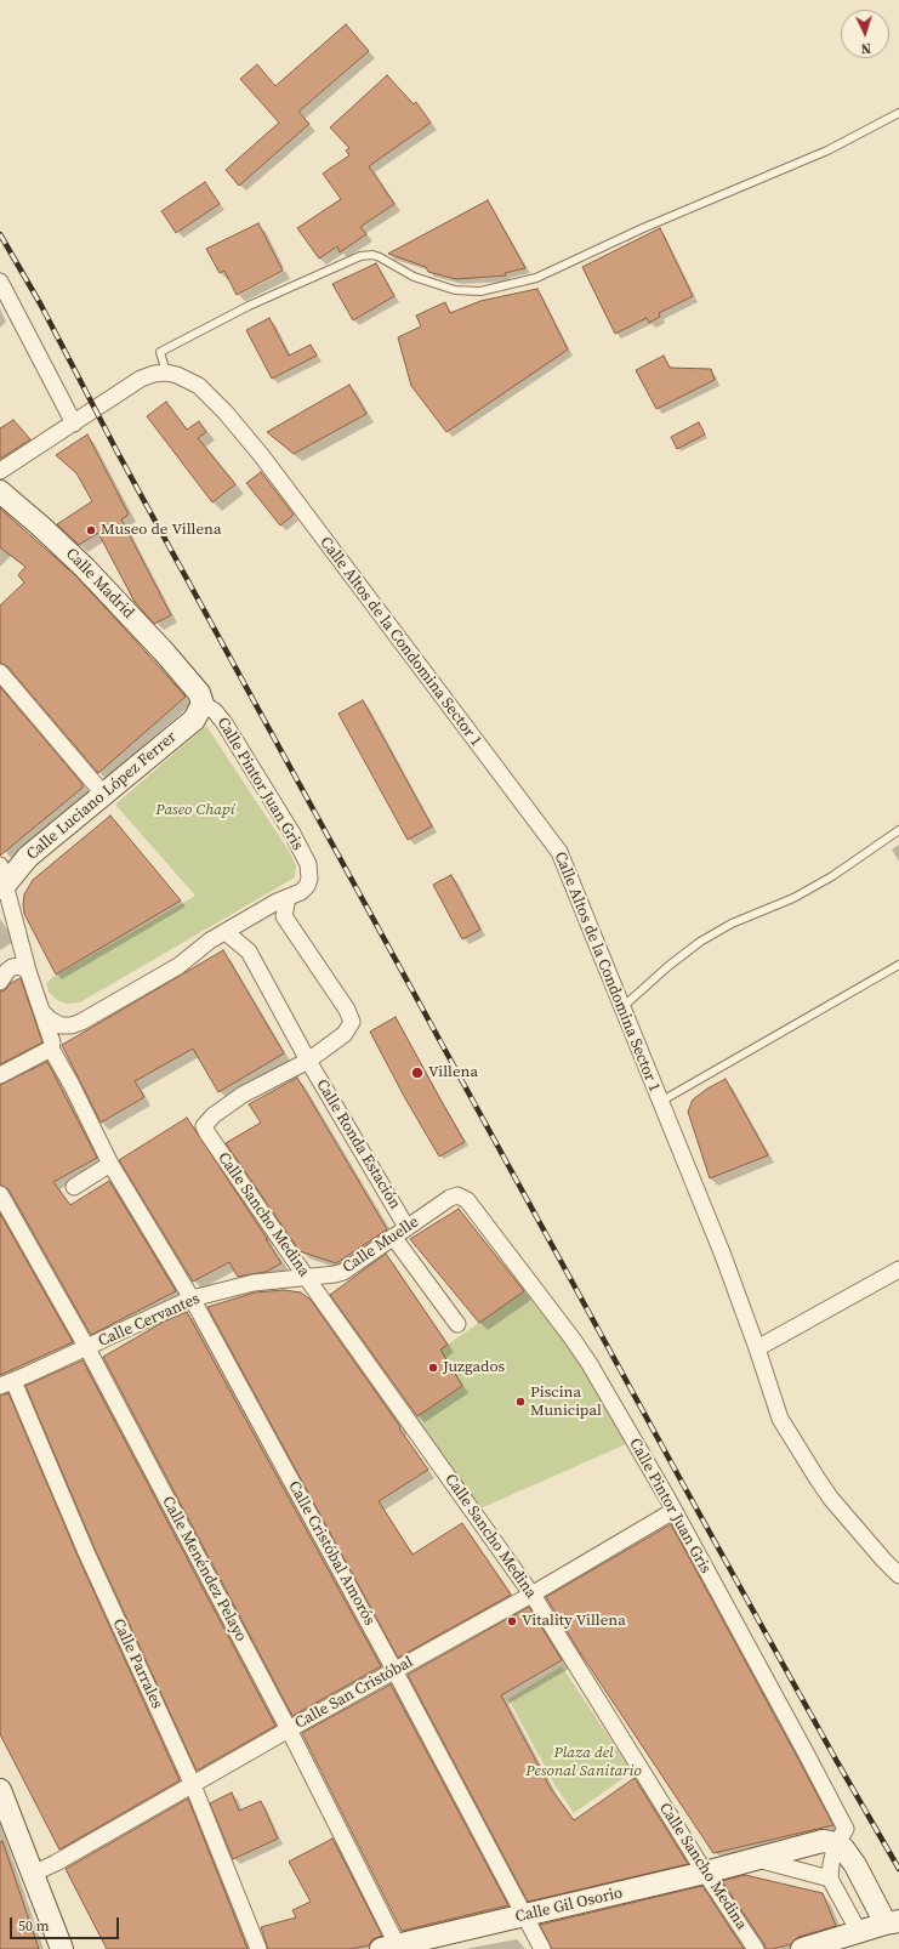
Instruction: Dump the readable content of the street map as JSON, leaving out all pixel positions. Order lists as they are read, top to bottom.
{
  "streets": {
    "street": [
      "Calle Madrid",
      "Calle Altos de la Condomina Sector 1",
      "Calle Pintor Juan Gris",
      "Calle Luciano López Ferrer",
      "Calle Ronda Estación",
      "Calle Sancho Medina",
      "Calle Muelle",
      "Calle Cervantes",
      "Calle Cristóbal Amorós",
      "Calle Menéndez Pelayo",
      "Calle Parrales",
      "Calle San Cristóbal",
      "Calle Gil Osorio"
    ]
  },
  "crossings": [
    ["Calle Madrid", "Calle Pintor Juan Gris"],
    ["Calle Pintor Juan Gris", "Calle Luciano López Ferrer"],
    ["Calle Pintor Juan Gris", "Calle Ronda Estación"],
    ["Calle Pintor Juan Gris", "Calle Muelle"],
    ["Calle Pintor Juan Gris", "Calle San Cristóbal"],
    ["Calle Pintor Juan Gris", "Calle Gil Osorio"],
    ["Calle Luciano López Ferrer", "Calle Cristóbal Amorós"],
    ["Calle Ronda Estación", "Calle Sancho Medina"],
    ["Calle Ronda Estación", "Calle Muelle"],
    ["Calle Sancho Medina", "Calle Muelle"],
    ["Calle Sancho Medina", "Calle Cervantes"],
    ["Calle Sancho Medina", "Calle San Cristóbal"],
    ["Calle Sancho Medina", "Calle Gil Osorio"],
    ["Calle Muelle", "Calle Cervantes"],
    ["Calle Cervantes", "Calle Cristóbal Amorós"],
    ["Calle Cervantes", "Calle Menéndez Pelayo"],
    ["Calle Cervantes", "Calle Parrales"],
    ["Calle Cristóbal Amorós", "Calle San Cristóbal"],
    ["Calle Cristóbal Amorós", "Calle Gil Osorio"],
    ["Calle Menéndez Pelayo", "Calle San Cristóbal"],
    ["Calle Menéndez Pelayo", "Calle Gil Osorio"],
    ["Calle Parrales", "Calle San Cristóbal"]
  ],
  "parks": ["Paseo Chapí", "Plaza del Pesonal Sanitario"],
  "places": [
    "Museo de Villena",
    "Villena",
    "Juzgados",
    "Piscina Municipal",
    "Vitality Villena"
  ],
  "scale_bar": "50 m",
  "north": "bottom"
}
